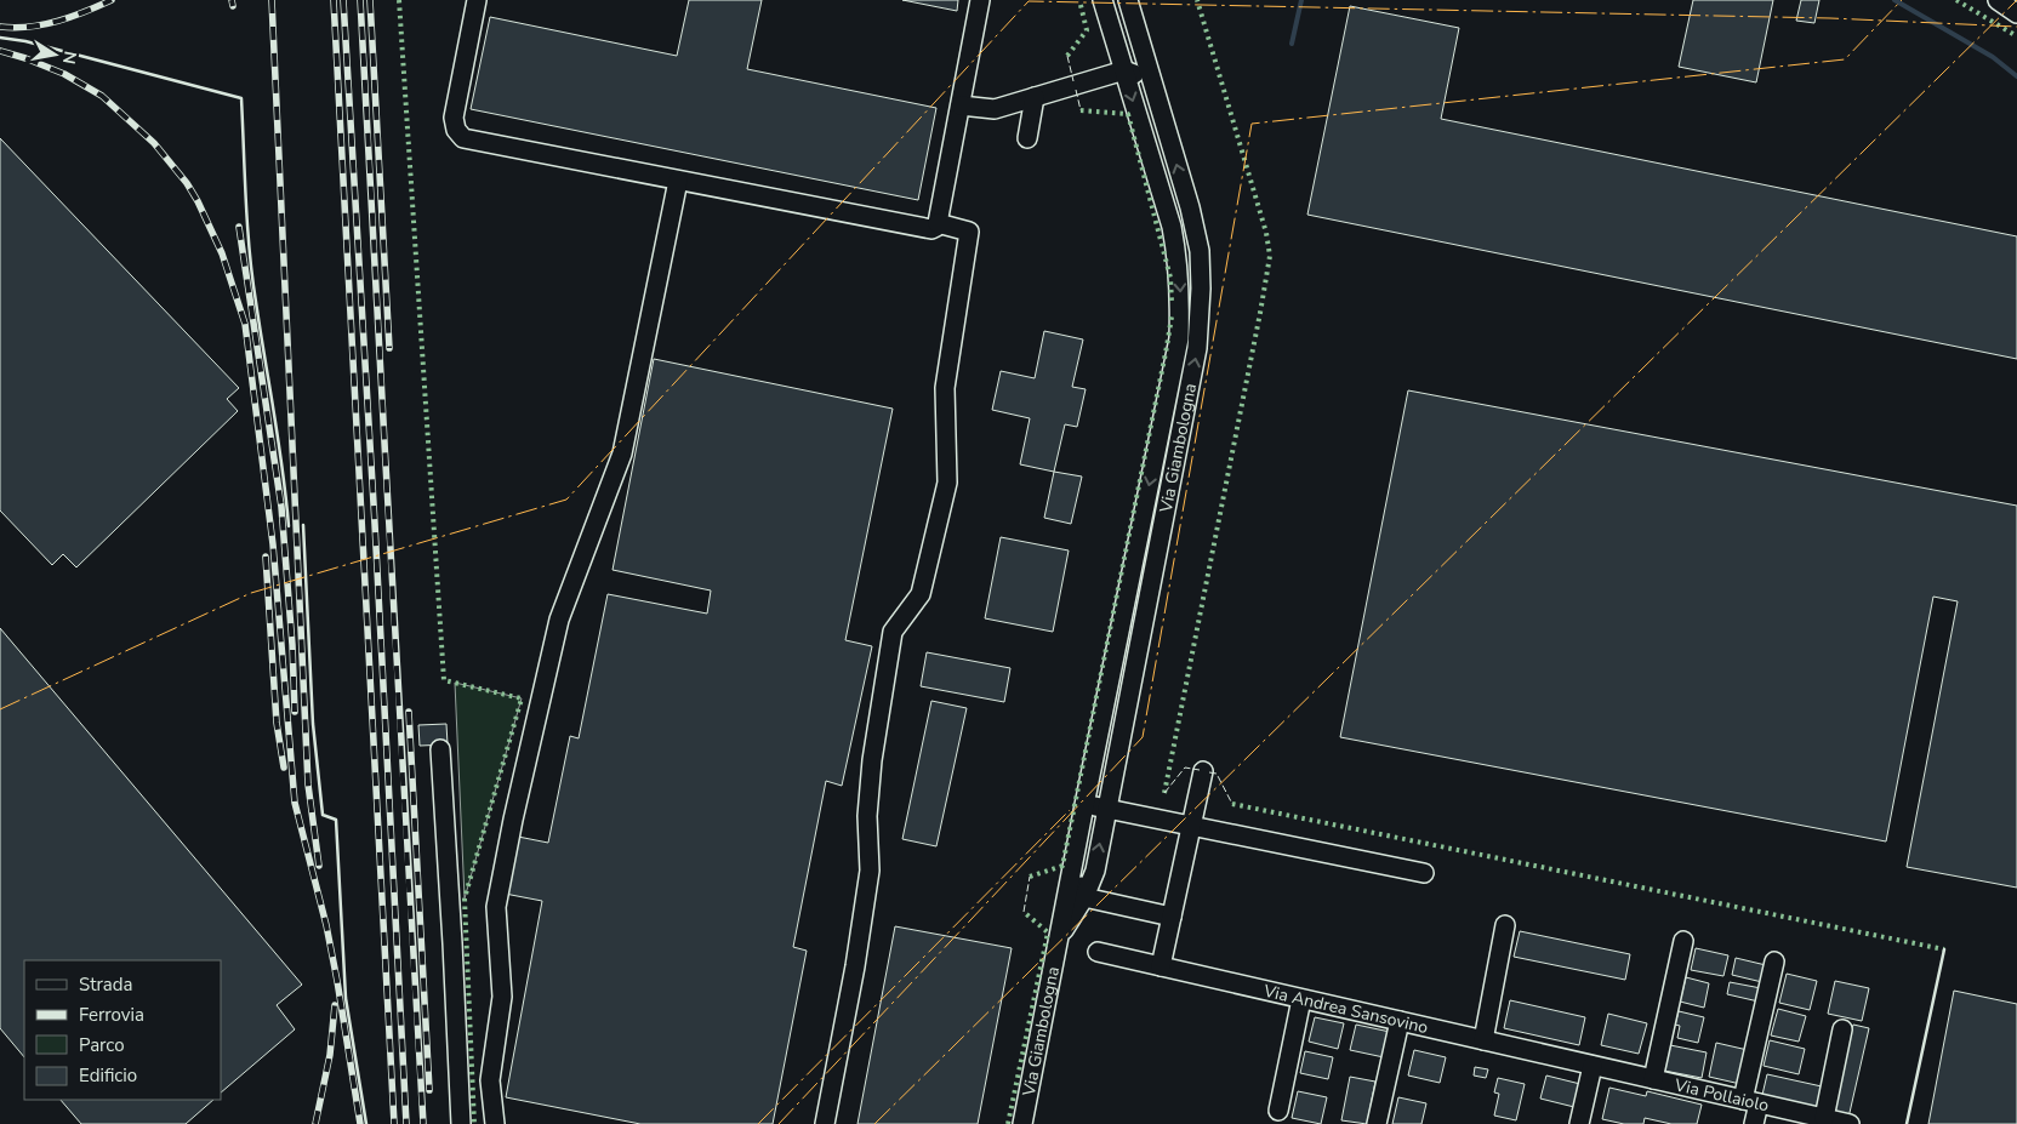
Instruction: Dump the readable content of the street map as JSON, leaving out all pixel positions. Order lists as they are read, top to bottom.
{
  "streets": {
    "street": ["Via Giambologna", "Via Andrea Sansovino", "Via Pollaiolo"]
  },
  "crossings": [
    ["Via Andrea Sansovino", "Via Pollaiolo"]
  ],
  "legend": [
    "Strada",
    "Ferrovia",
    "Parco",
    "Edificio"
  ],
  "north": "right"
}
